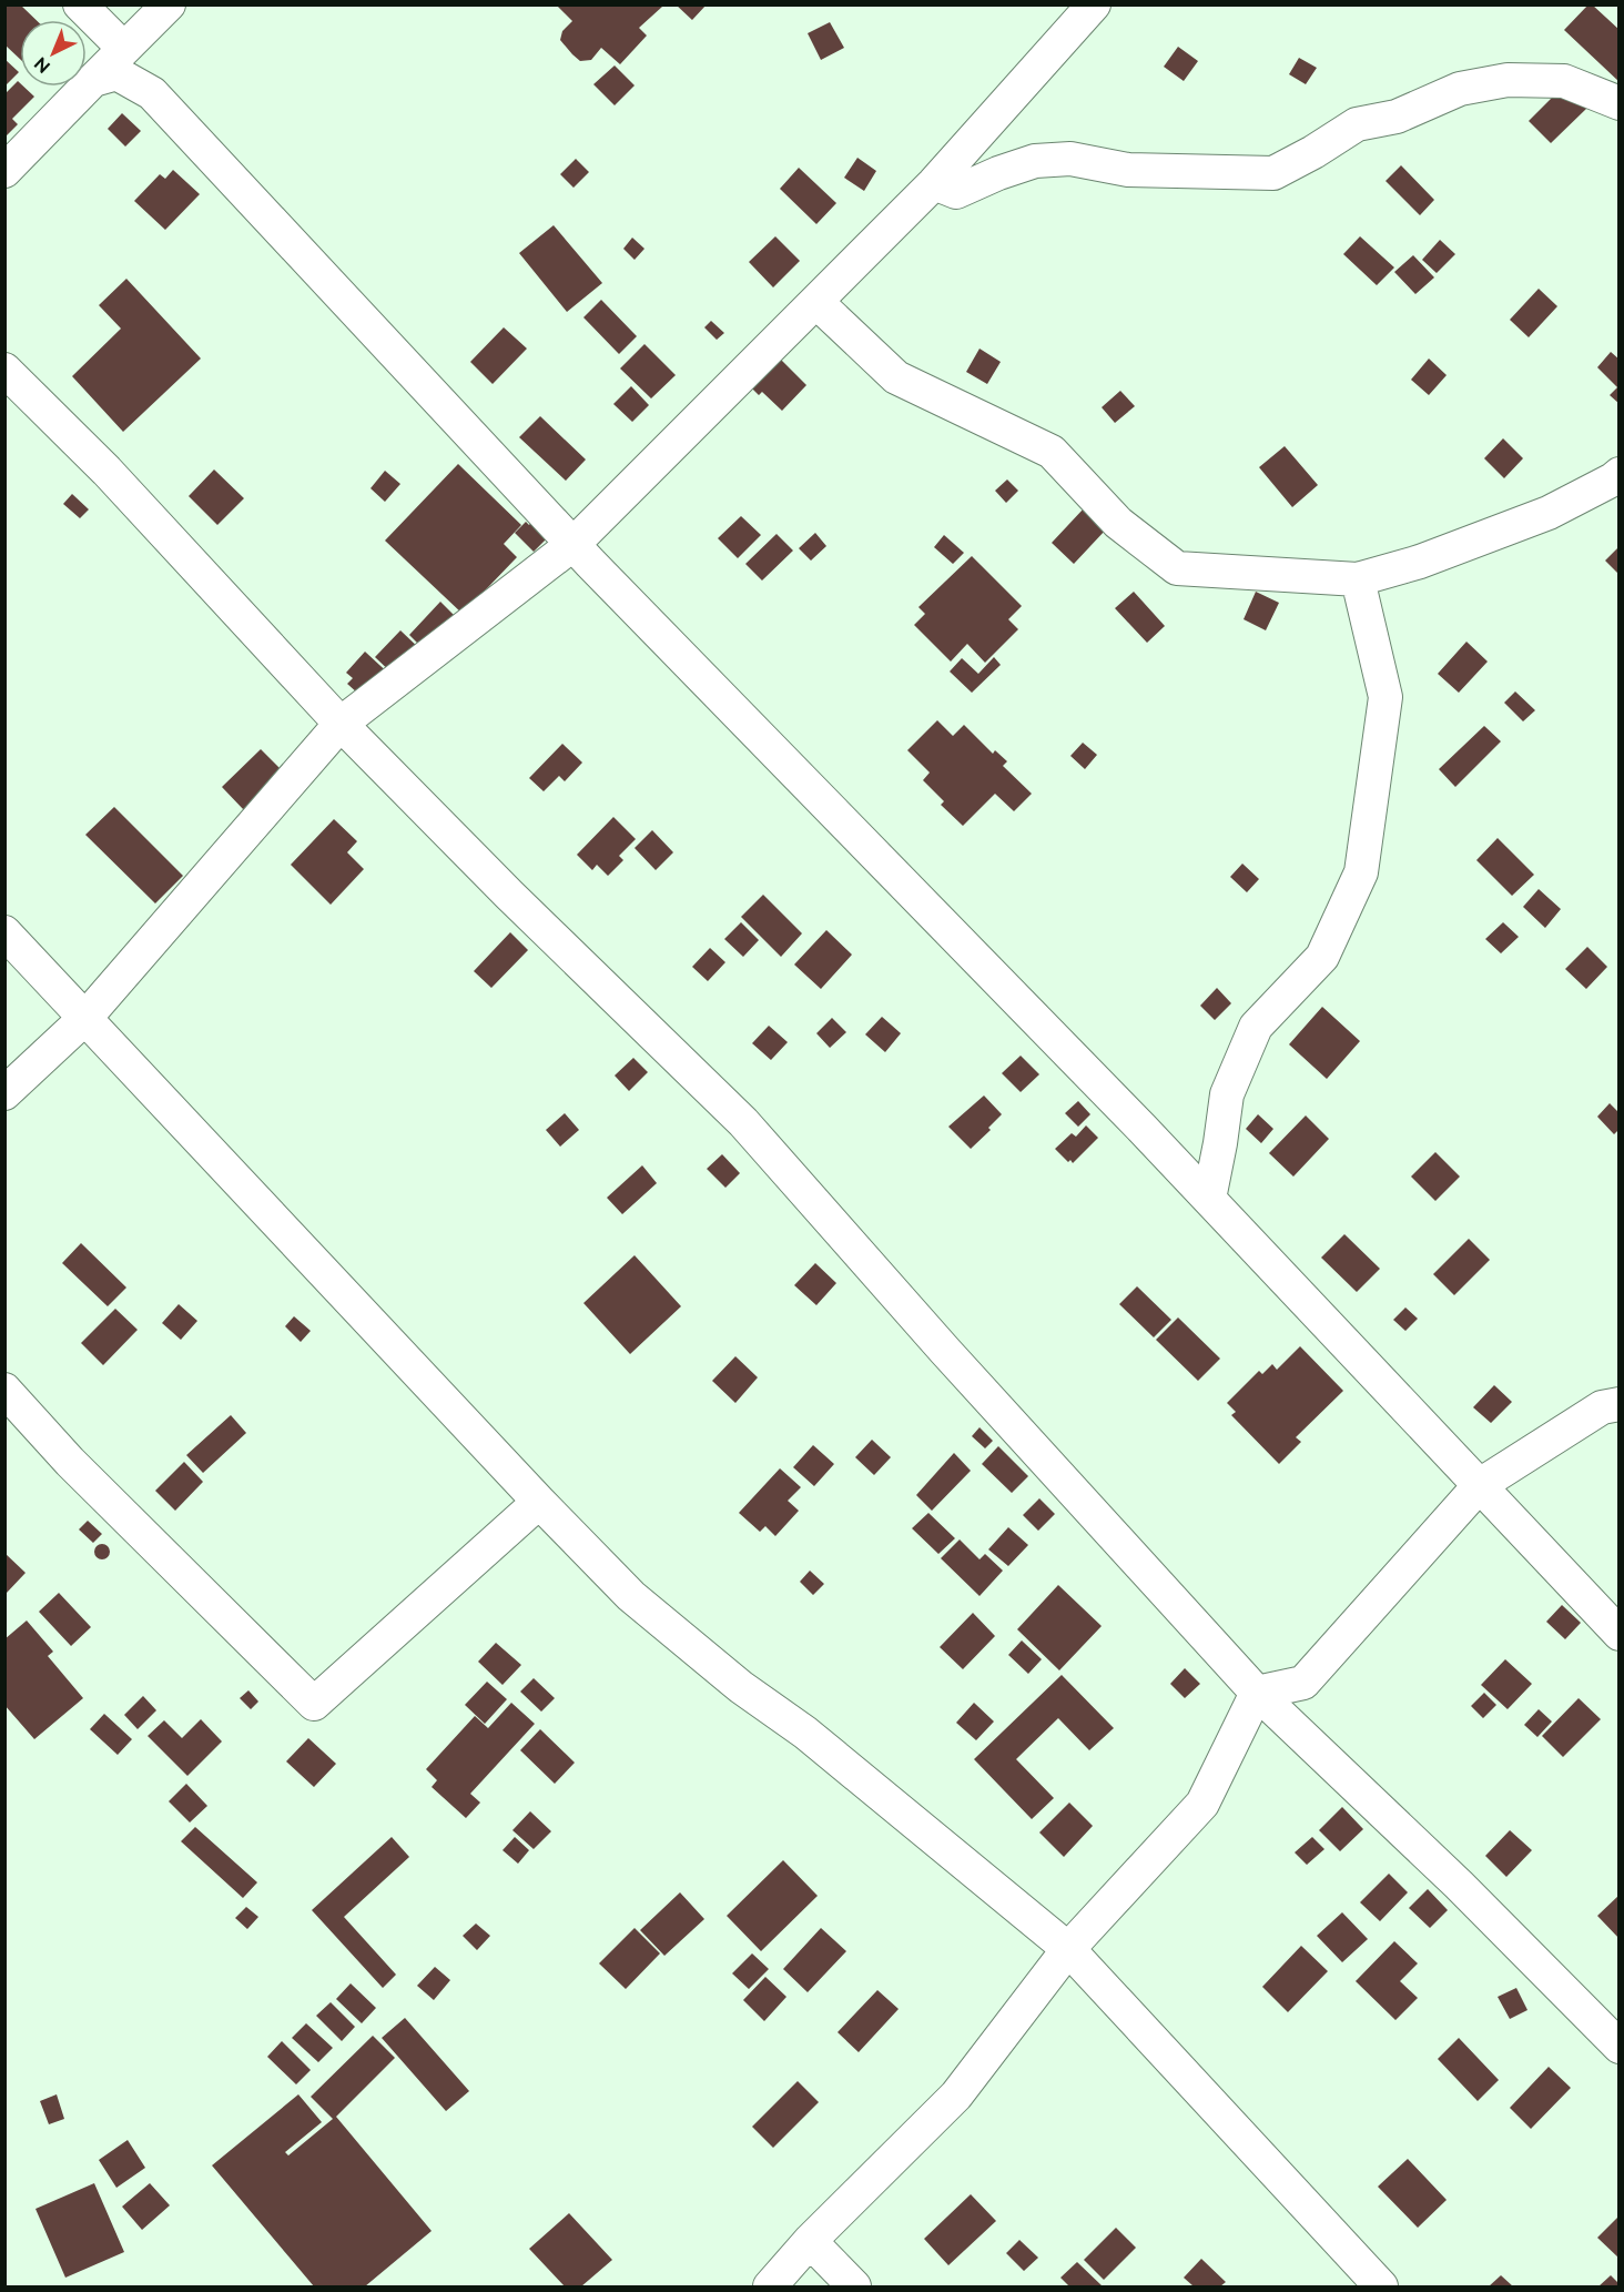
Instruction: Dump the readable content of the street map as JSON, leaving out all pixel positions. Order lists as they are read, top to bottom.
{
  "north": "bottom left"
}
